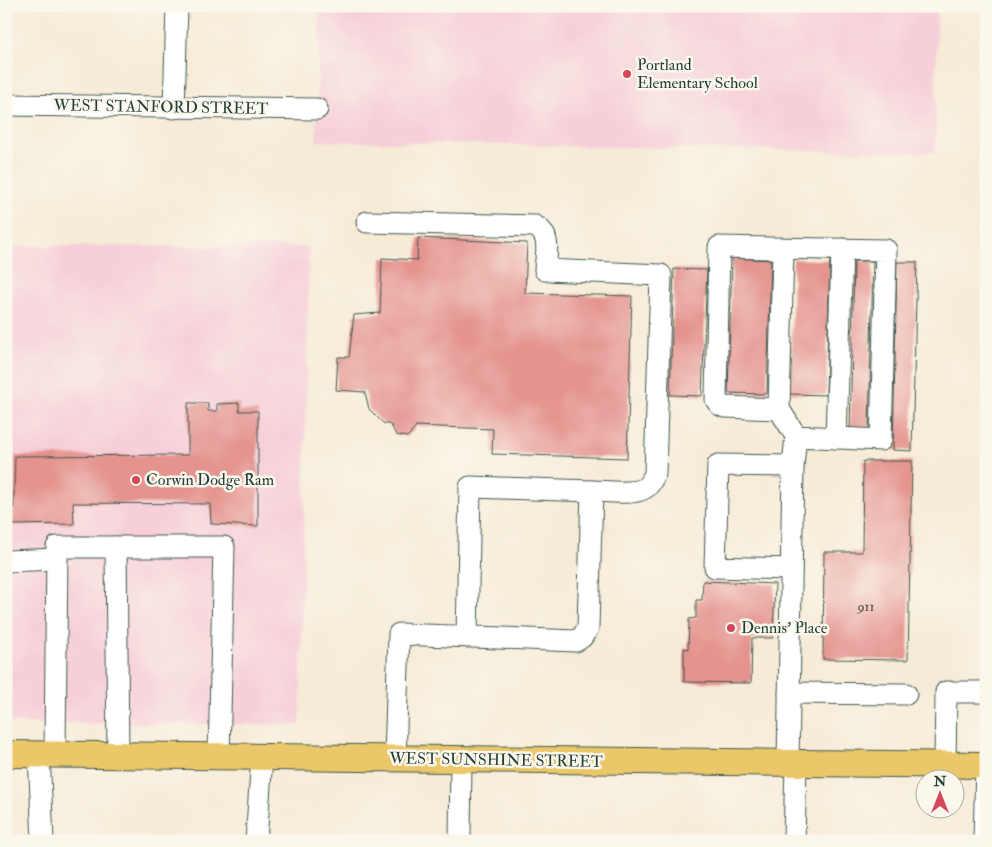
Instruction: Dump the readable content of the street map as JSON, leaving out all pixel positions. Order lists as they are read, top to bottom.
{
  "streets": {
    "main road": ["WEST SUNSHINE STREET"],
    "street": ["WEST STANFORD STREET"]
  },
  "places": ["Portland Elementary School", "Corwin Dodge Ram", "Dennis' Place"],
  "house_numbers": ["911"],
  "north": "top"
}
